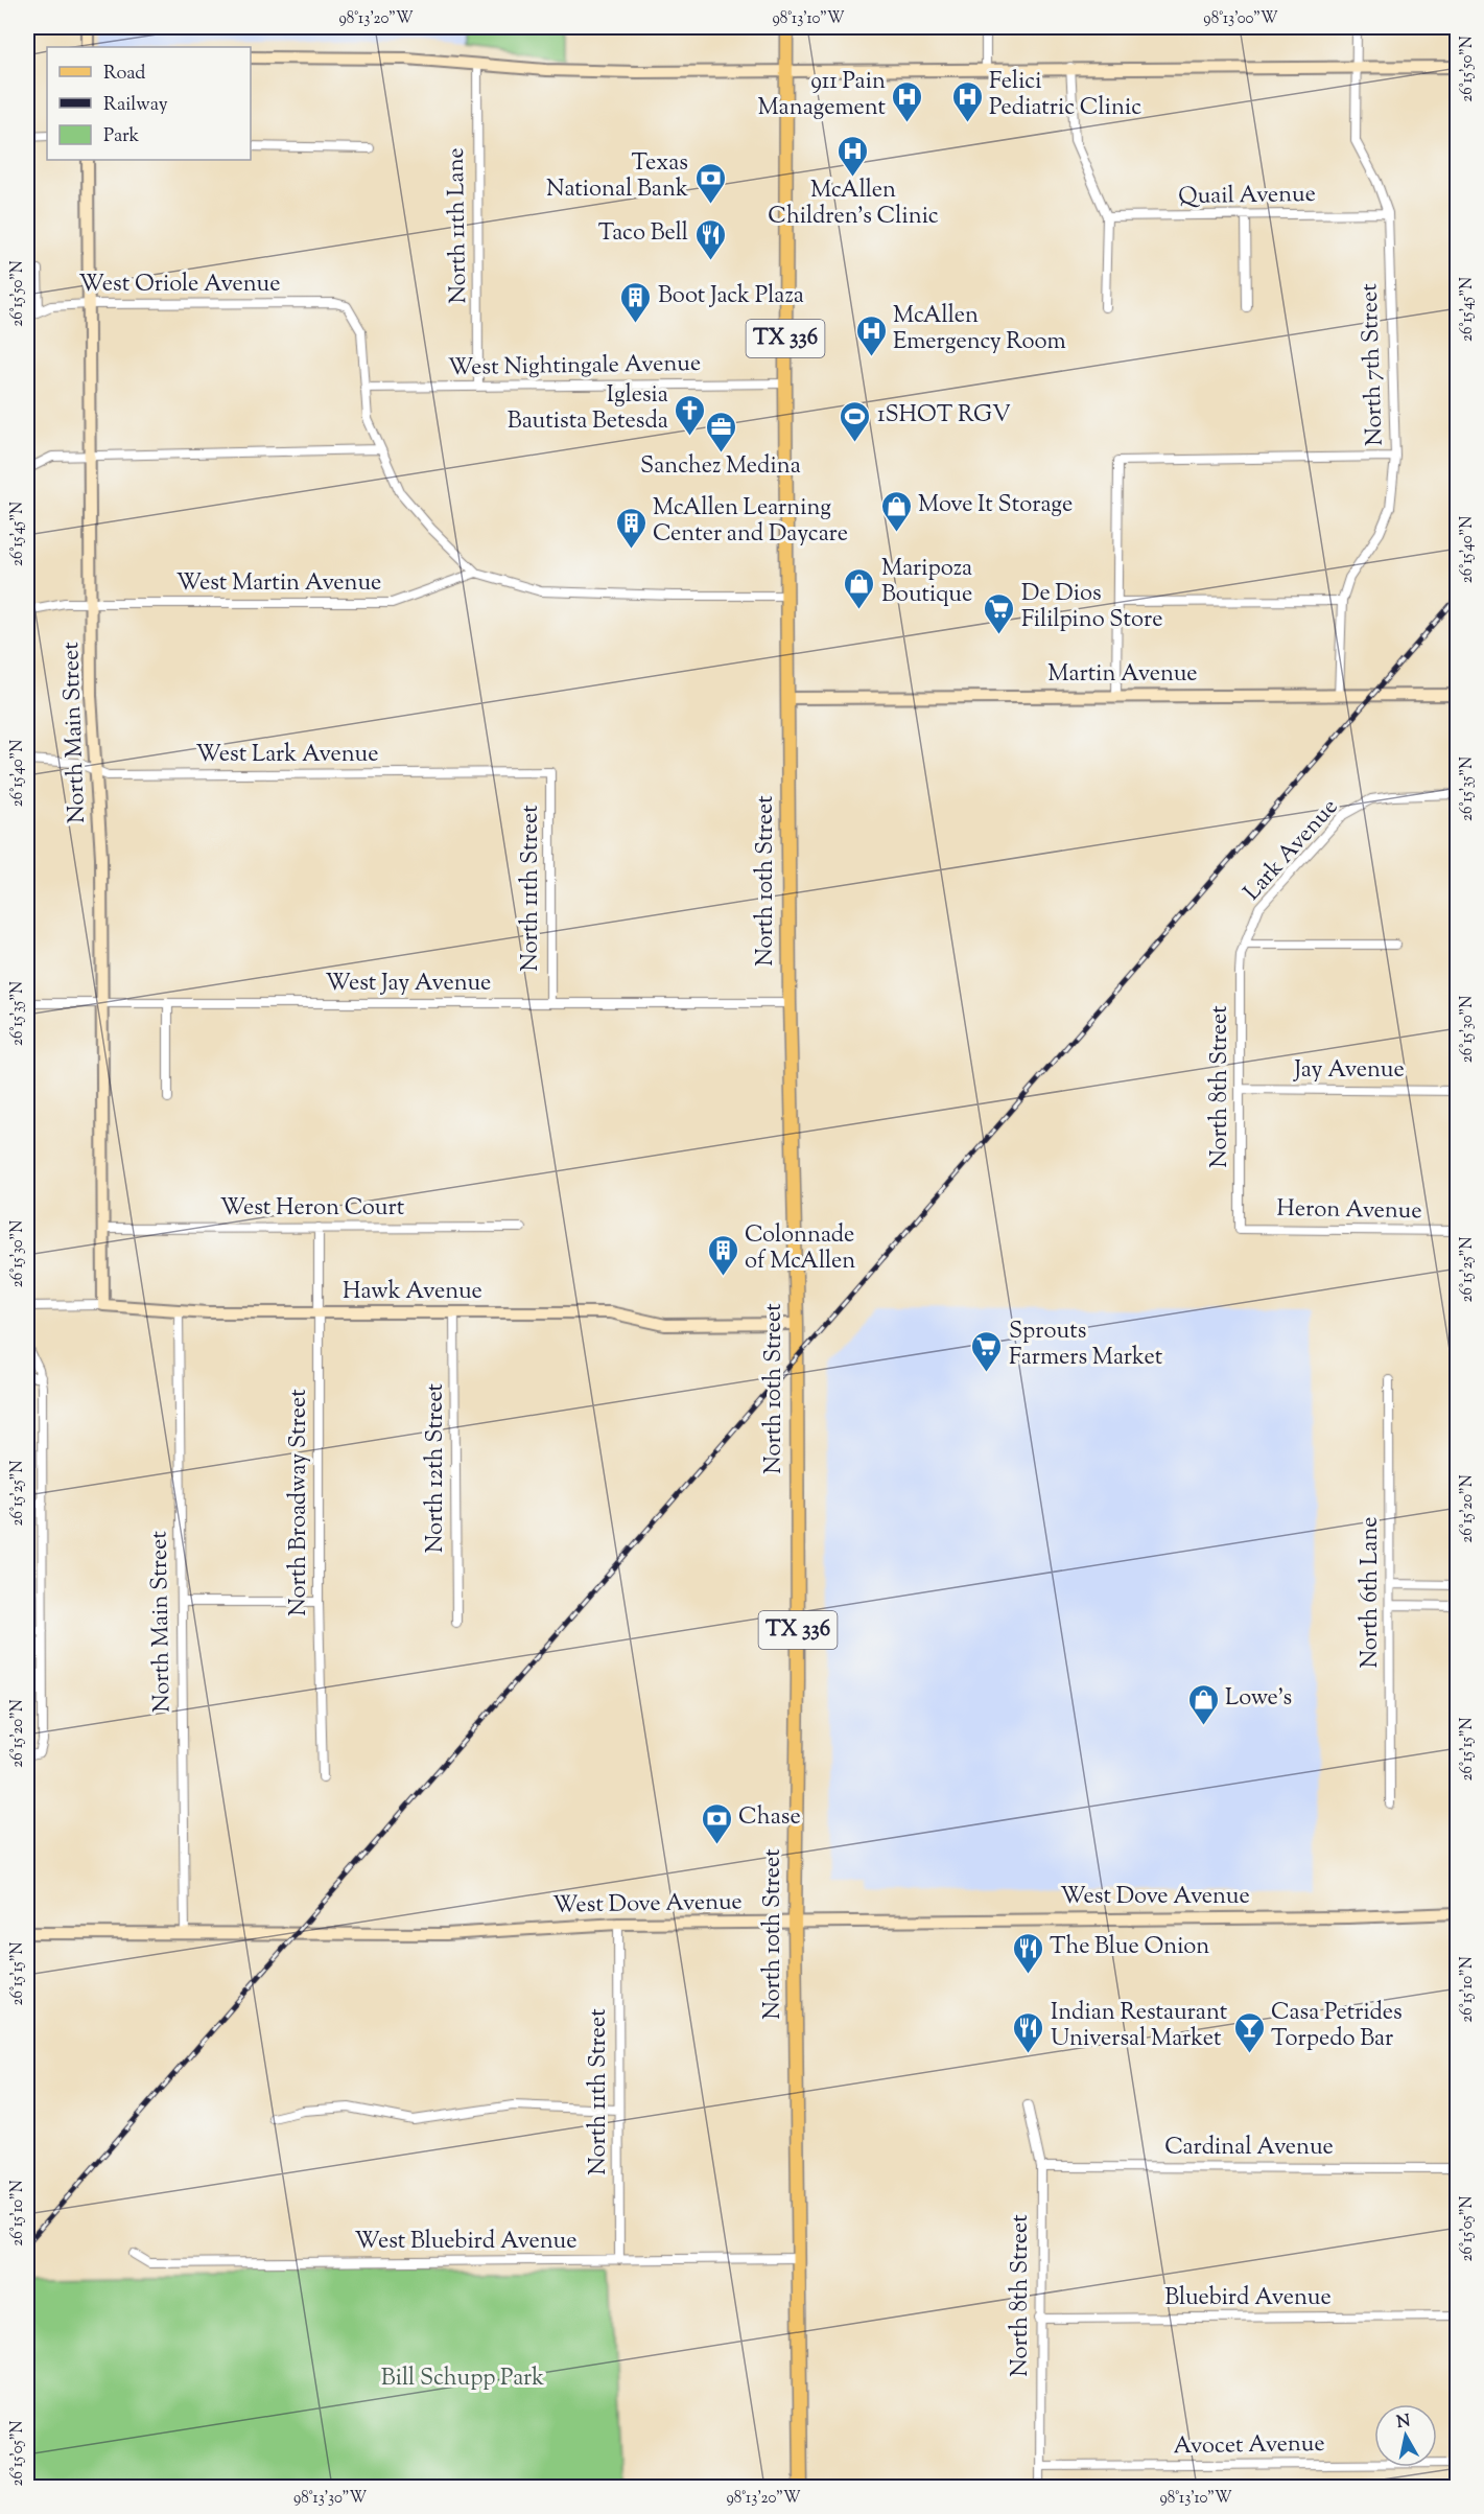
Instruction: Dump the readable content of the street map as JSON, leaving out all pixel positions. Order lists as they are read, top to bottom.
{
  "streets": {
    "main road": ["TX 336", "North 10th Street"],
    "street": [
      "Quail Avenue",
      "North 11th Lane",
      "West Oriole Avenue",
      "North 7th Street",
      "West Nightingale Avenue",
      "West Martin Avenue",
      "Martin Avenue",
      "North Main Street",
      "West Lark Avenue",
      "Lark Avenue",
      "North 11th Street",
      "West Jay Avenue",
      "Jay Avenue",
      "North 8th Street",
      "West Heron Court",
      "Heron Avenue",
      "Hawk Avenue",
      "North 12th Street",
      "North Broadway Street",
      "North 6th Lane",
      "West Dove Avenue",
      "Cardinal Avenue",
      "West Bluebird Avenue",
      "Bluebird Avenue",
      "Avocet Avenue"
    ]
  },
  "crossings": [
    ["Quail Avenue", "North 7th Street"],
    ["North 11th Lane", "West Nightingale Avenue"],
    ["West Oriole Avenue", "West Nightingale Avenue"],
    ["West Oriole Avenue", "North Main Street"],
    ["North 7th Street", "Martin Avenue"],
    ["West Nightingale Avenue", "North 10th Street"],
    ["West Martin Avenue", "North Main Street"],
    ["Martin Avenue", "North 10th Street"],
    ["North Main Street", "West Lark Avenue"],
    ["North Main Street", "West Jay Avenue"],
    ["North Main Street", "West Heron Court"],
    ["North Main Street", "Hawk Avenue"],
    ["North Main Street", "West Dove Avenue"],
    ["West Lark Avenue", "North 11th Street"],
    ["Lark Avenue", "North 8th Street"],
    ["North 10th Street", "West Jay Avenue"],
    ["North 10th Street", "Hawk Avenue"],
    ["North 10th Street", "West Dove Avenue"],
    ["North 10th Street", "West Bluebird Avenue"],
    ["North 11th Street", "West Jay Avenue"],
    ["North 11th Street", "West Dove Avenue"],
    ["North 11th Street", "West Bluebird Avenue"],
    ["Jay Avenue", "North 8th Street"],
    ["North 8th Street", "Heron Avenue"],
    ["North 8th Street", "Cardinal Avenue"],
    ["North 8th Street", "Bluebird Avenue"],
    ["North 8th Street", "Avocet Avenue"],
    ["West Heron Court", "North Broadway Street"],
    ["Hawk Avenue", "North 12th Street"],
    ["Hawk Avenue", "North Broadway Street"]
  ],
  "parks": ["Bill Schupp Park"],
  "places": {
    "hospital": [
      "911 Pain Management",
      "Felici Pediatric Clinic",
      "McAllen Children's Clinic",
      "McAllen Emergency Room"
    ],
    "bank": ["Texas National Bank", "Chase"],
    "restaurant": ["Taco Bell", "The Blue Onion", "Indian Restaurant Universal Market"],
    "building": ["Boot Jack Plaza", "McAllen Learning Center and Daycare", "Colonnade of McAllen"],
    "church": ["Iglesia Bautista Betesda"],
    "sports": ["1SHOT RGV"],
    "office": ["Sanchez Medina"],
    "shop": ["Move It Storage", "Maripoza Boutique", "Lowe's"],
    "supermarket": ["De Dios Fililpino Store", "Sprouts Farmers Market"],
    "bar": ["Casa Petrides Torpedo Bar"]
  },
  "legend": ["Road", "Railway", "Park"],
  "north": "top",
  "coordinates": [
    "98°13'20\"W",
    "98°13'10\"W",
    "98°13'00\"W",
    "26°15'50\"N",
    "26°15'45\"N",
    "26°15'40\"N",
    "26°15'35\"N",
    "26°15'30\"N",
    "26°15'25\"N",
    "26°15'20\"N",
    "26°15'15\"N",
    "26°15'10\"N",
    "26°15'05\"N",
    "98°13'30\"W"
  ]
}
